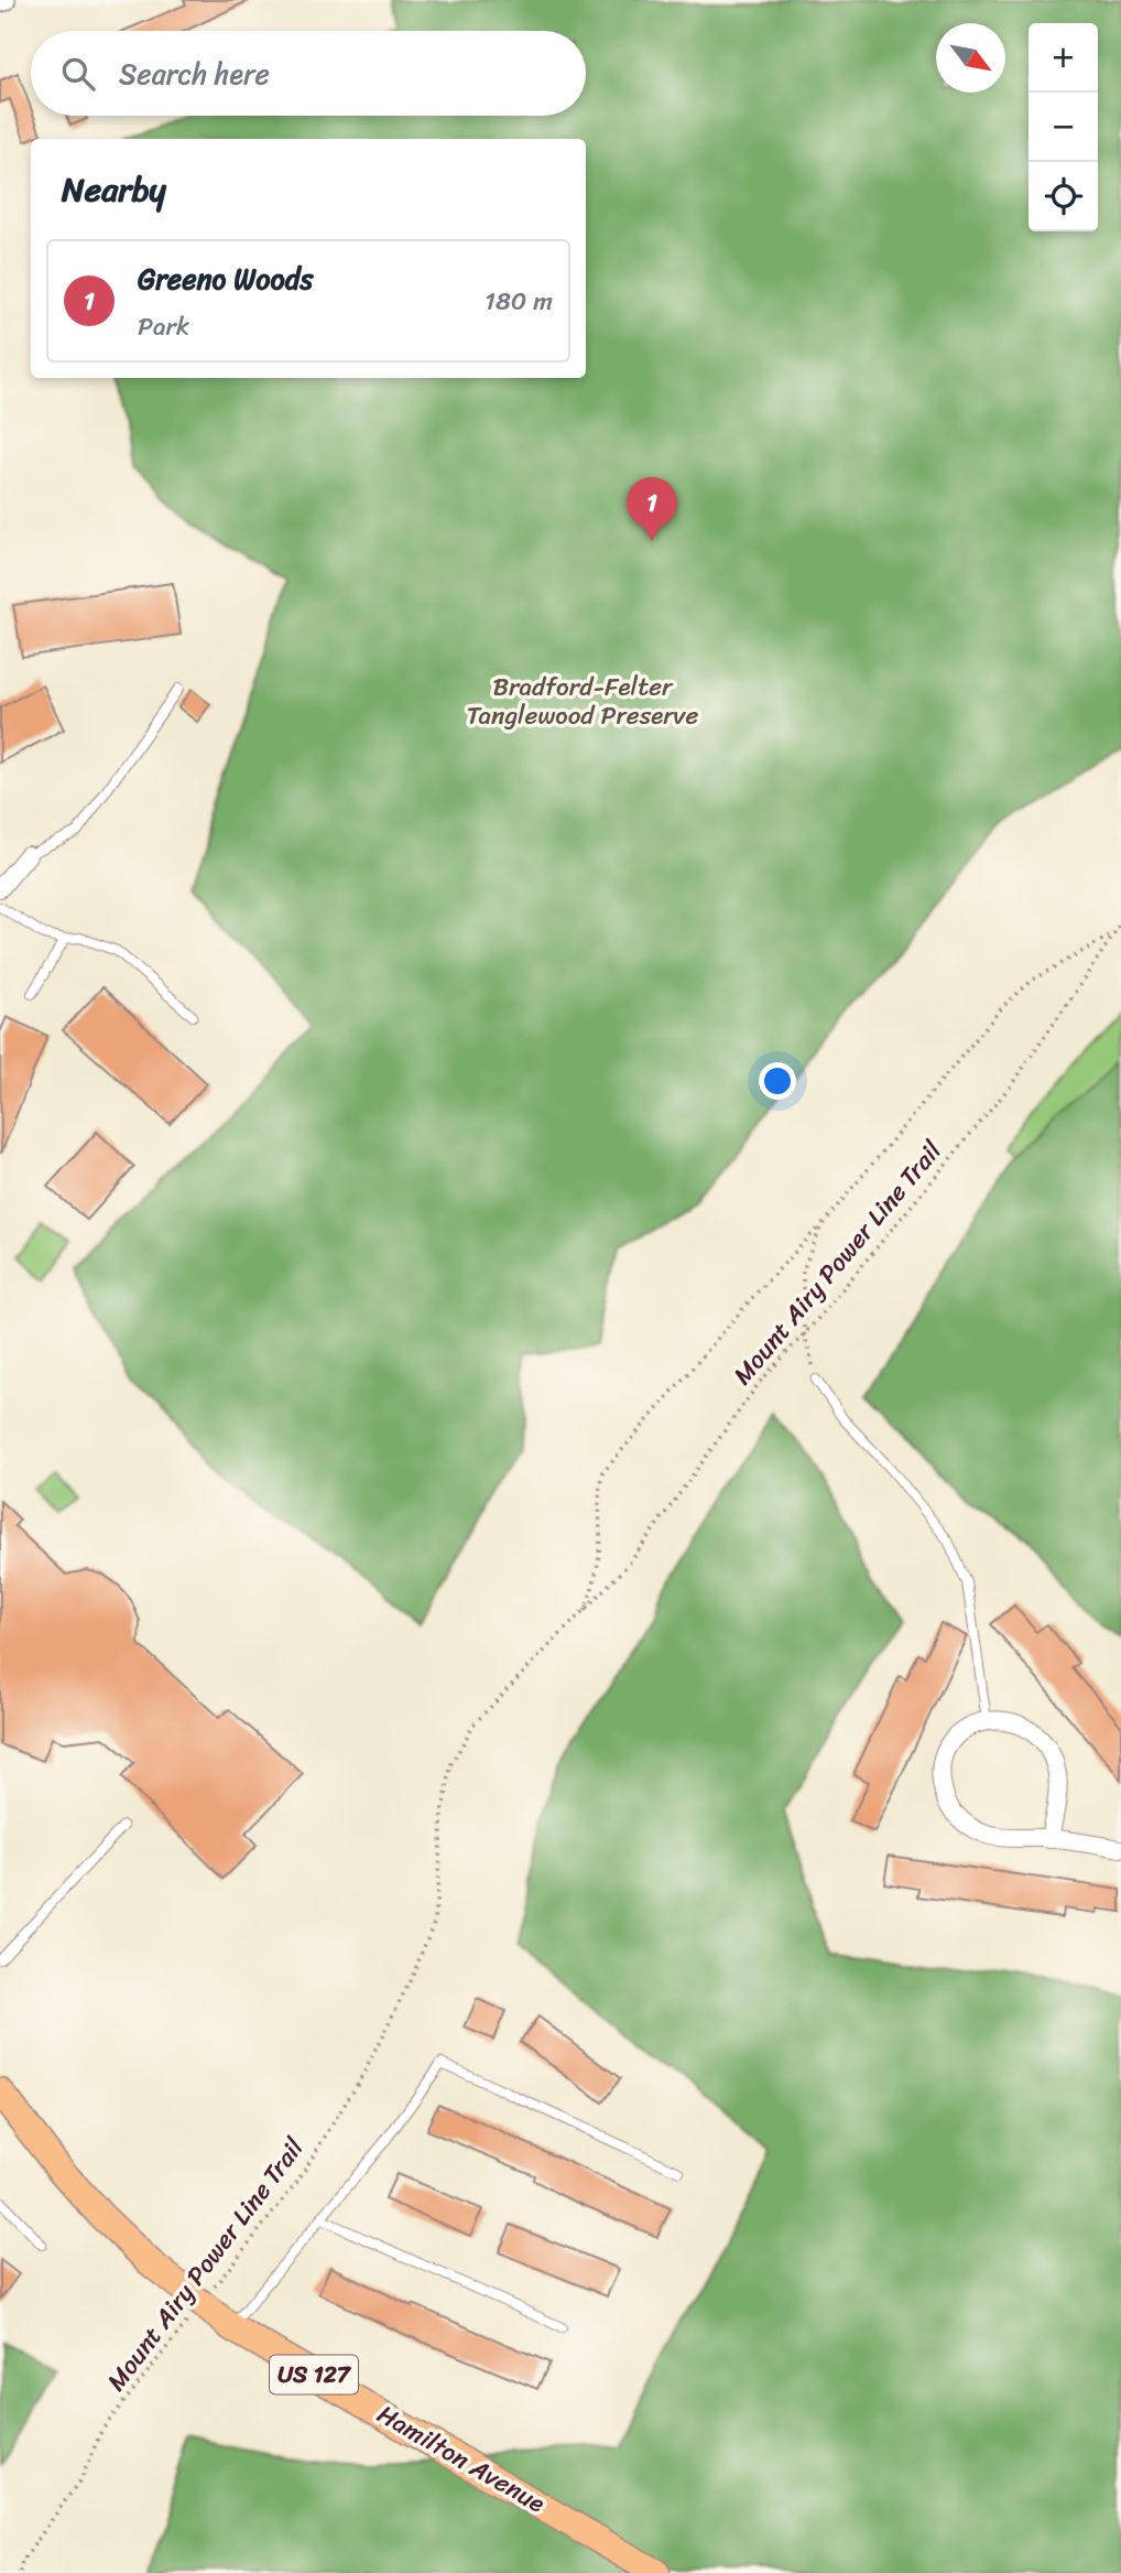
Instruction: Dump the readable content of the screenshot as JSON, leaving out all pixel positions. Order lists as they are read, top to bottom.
{
  "streets": {
    "main road": ["US 127", "Hamilton Avenue"],
    "path": ["Mount Airy Power Line Trail"]
  },
  "crossings": [
    ["Mount Airy Power Line Trail", "Hamilton Avenue"]
  ],
  "parks": ["Bradford-Felter Tanglewood Preserve"],
  "north": "bottom right",
  "page": {
    "map_buttons": ["+", "−"],
    "search": "Search here",
    "heading": "Nearby",
    "list": [
      {
        "mark": "1",
        "name": "Greeno Woods",
        "note": "Park",
        "value": "180 m"
      }
    ],
    "pins": "1"
  }
}
